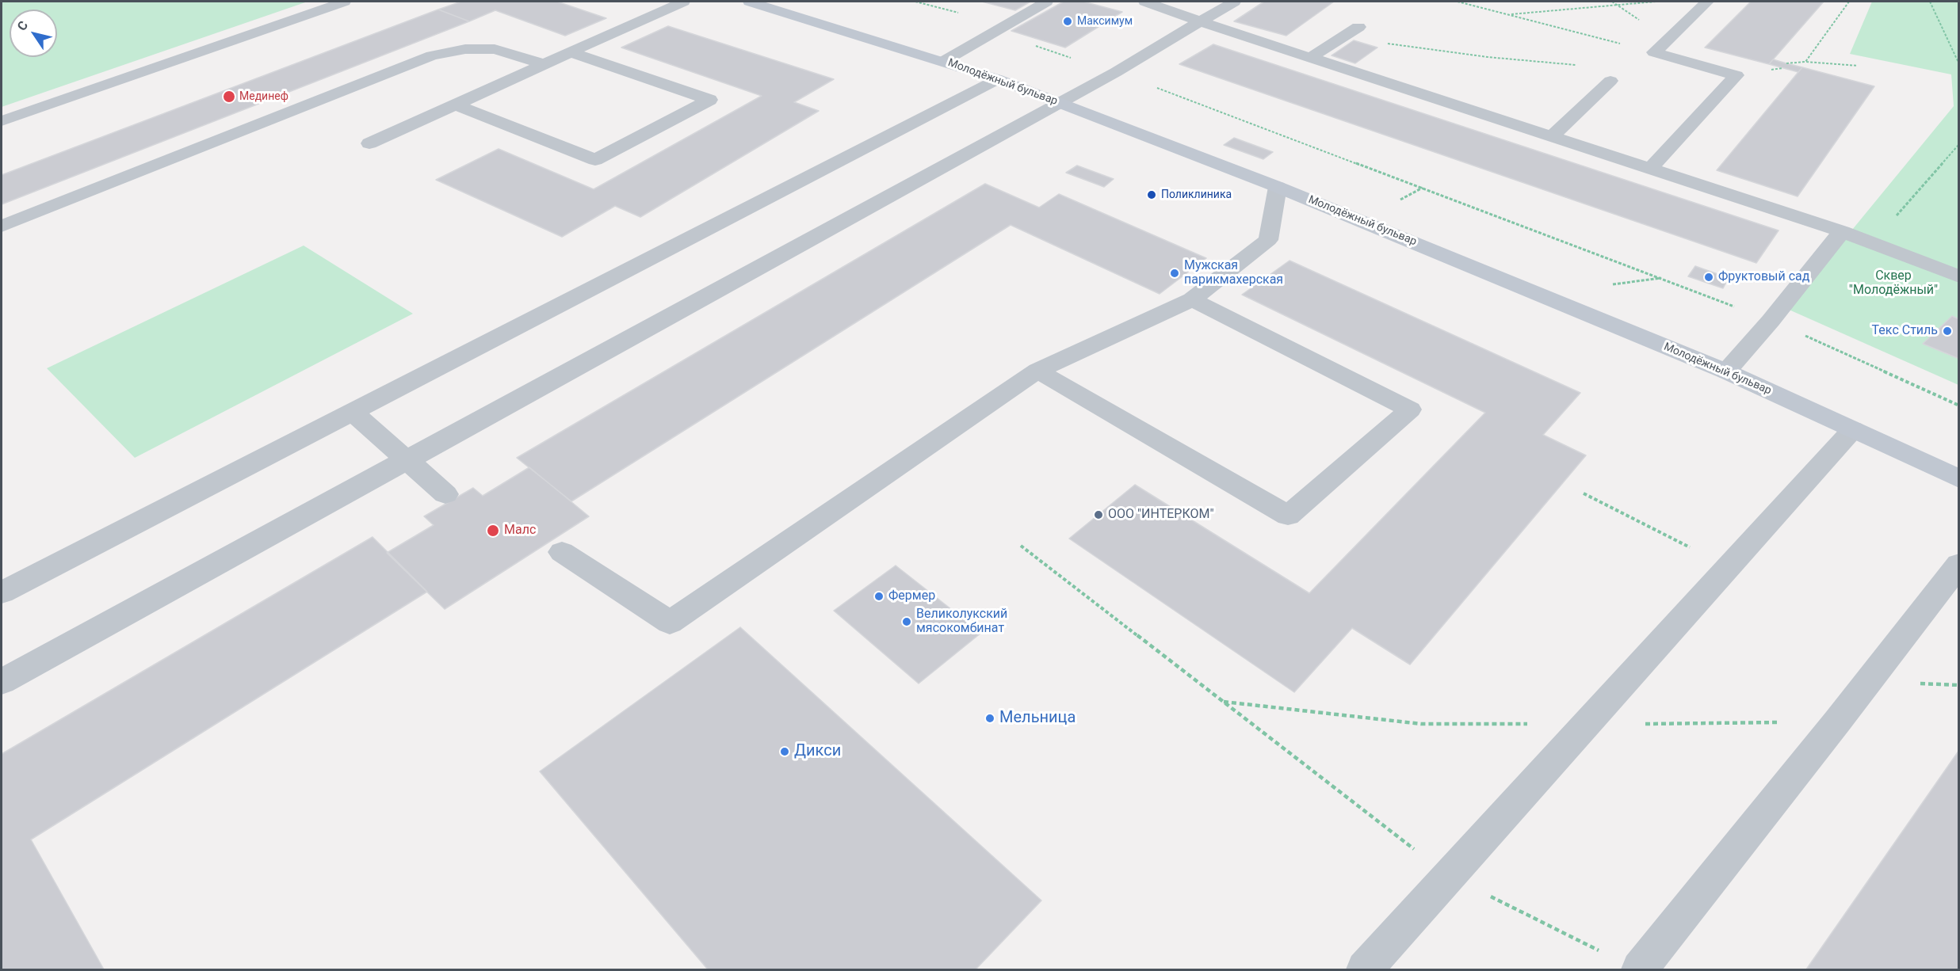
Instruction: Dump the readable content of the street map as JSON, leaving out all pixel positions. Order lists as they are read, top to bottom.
{
  "streets": {
    "street": ["Молодёжный бульвар"]
  },
  "parks": ["Сквер \"Молодёжный\""],
  "places": [
    "Максимум",
    "Мединеф",
    "Поликлиника",
    "Мужская парикмахерская",
    "Фруктовый сад",
    "Текс Стиль",
    "ООО \"ИНТЕРКОМ\"",
    "Малс",
    "Фермер",
    "Великолукский мясокомбинат",
    "Мельница",
    "Дикси"
  ],
  "north": "top left"
}
